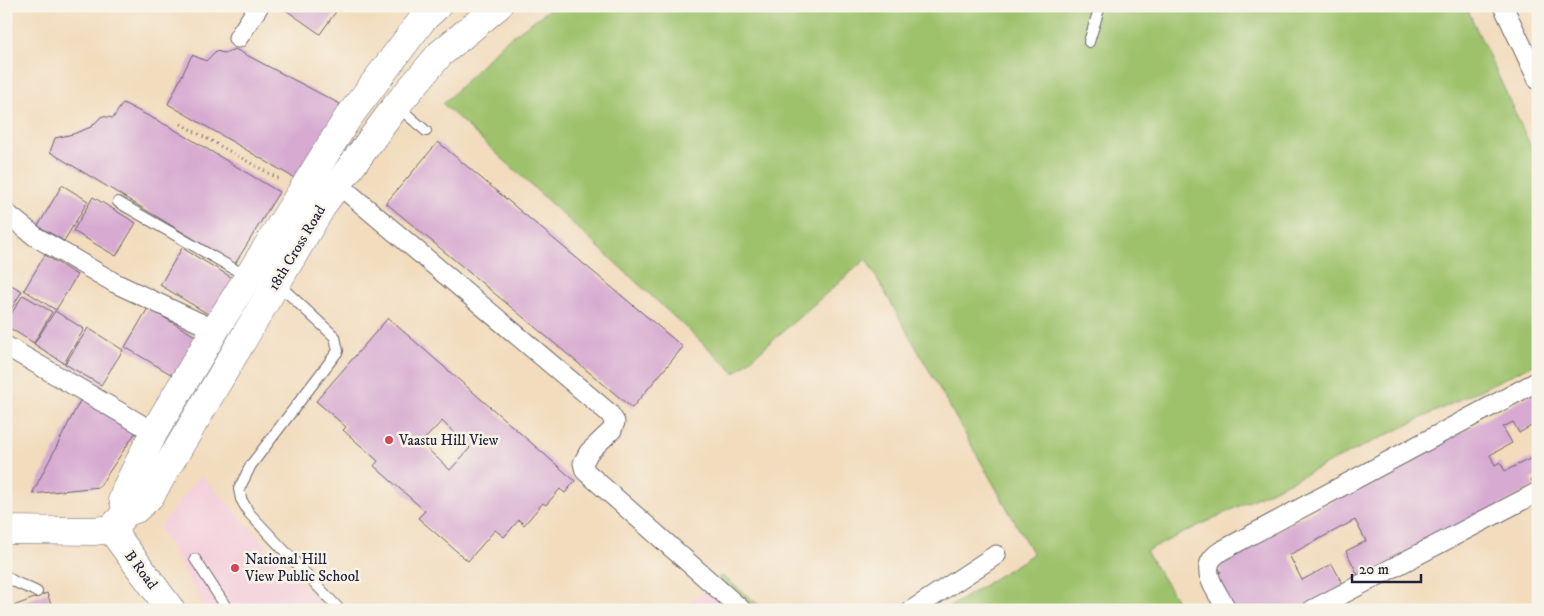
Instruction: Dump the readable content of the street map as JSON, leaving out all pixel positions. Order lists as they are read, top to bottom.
{
  "streets": {
    "street": ["18th Cross Road", "B Road"]
  },
  "crossings": [
    ["18th Cross Road", "B Road"]
  ],
  "places": ["Vaastu Hill View", "National Hill View Public School"],
  "scale_bar": "20 m"
}
